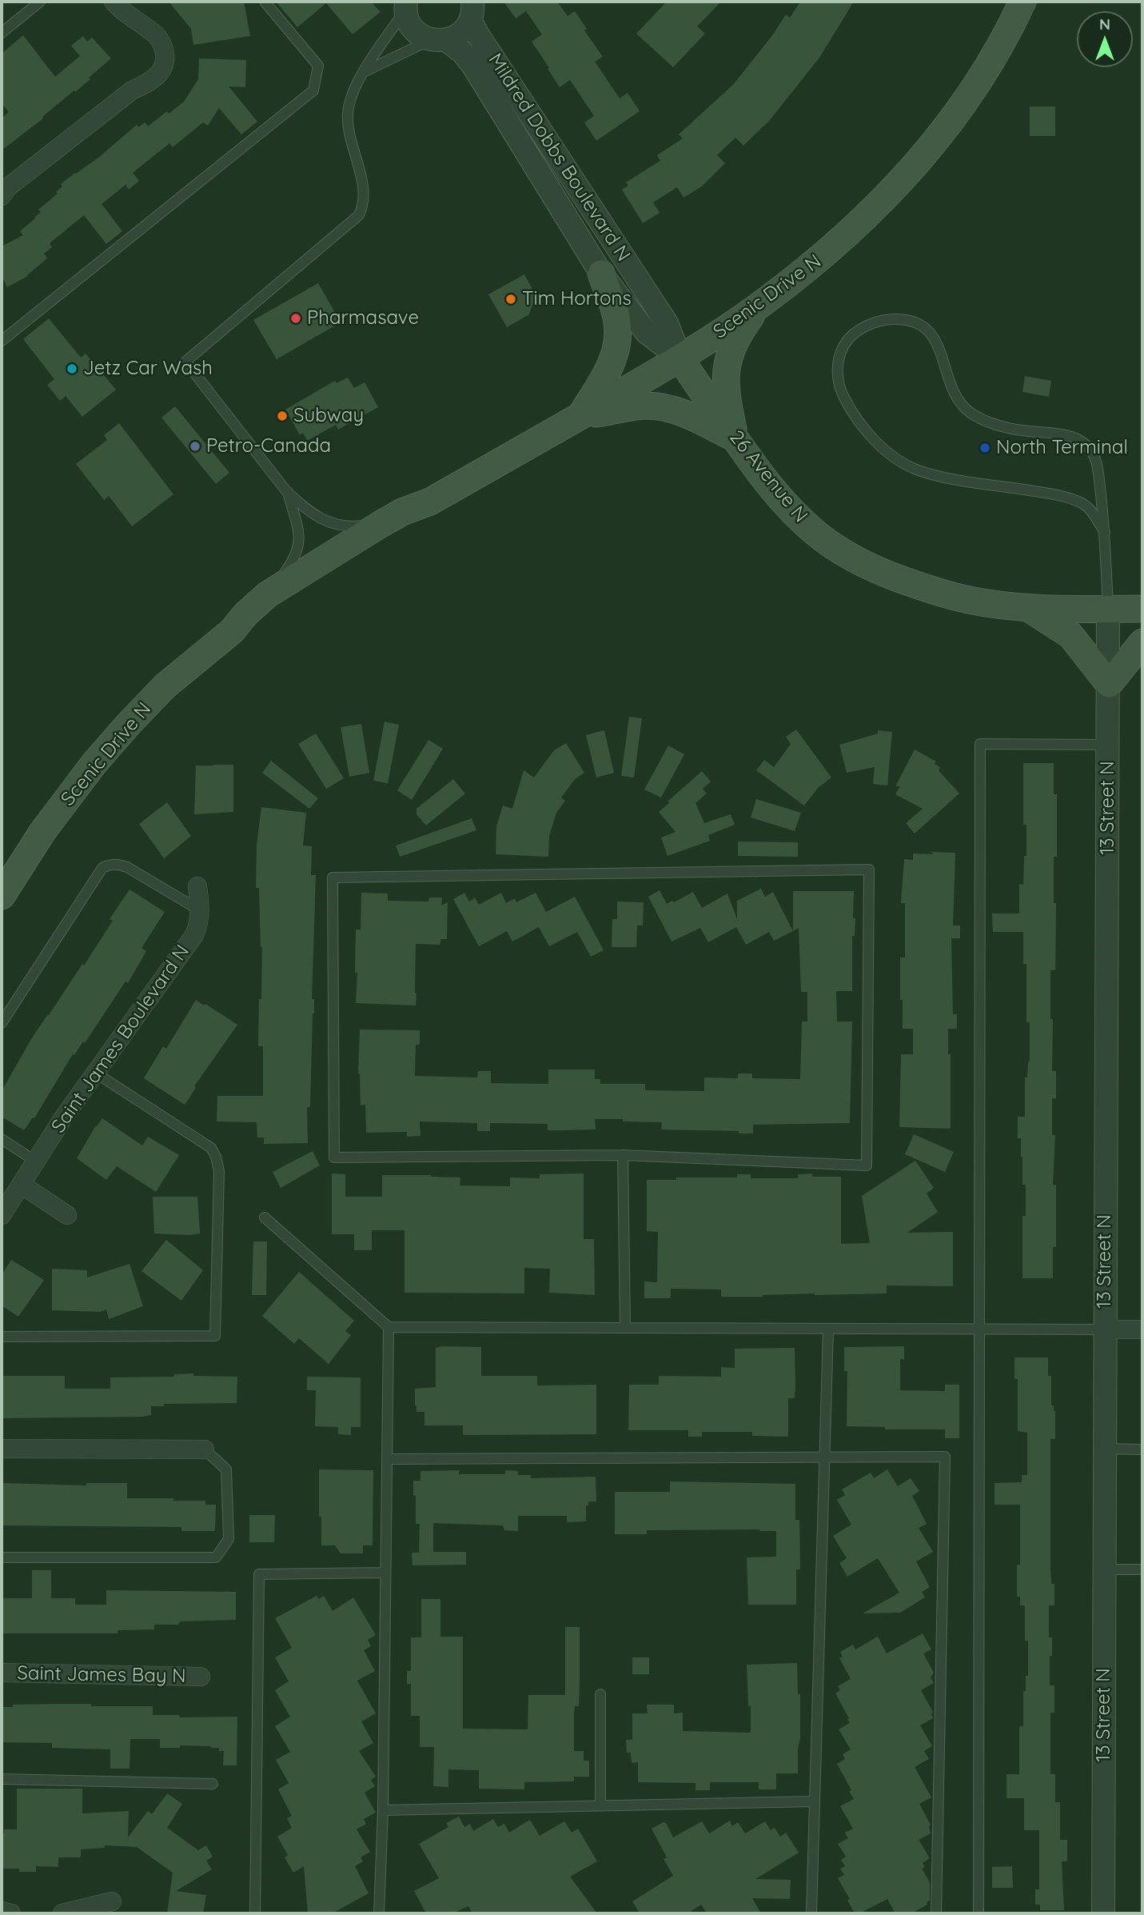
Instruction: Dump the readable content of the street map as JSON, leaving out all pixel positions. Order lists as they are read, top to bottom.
{
  "streets": {
    "main road": ["Scenic Drive N", "26 Avenue N"],
    "street": [
      "Mildred Dobbs Boulevard N",
      "13 Street N",
      "Saint James Boulevard N",
      "Saint James Bay N"
    ]
  },
  "crossings": [
    ["Mildred Dobbs Boulevard N", "Scenic Drive N"],
    ["Mildred Dobbs Boulevard N", "26 Avenue N"],
    ["Scenic Drive N", "26 Avenue N"],
    ["26 Avenue N", "13 Street N"]
  ],
  "places": [
    "Tim Hortons",
    "Pharmasave",
    "Jetz Car Wash",
    "Subway",
    "Petro-Canada",
    "North Terminal"
  ],
  "north": "top"
}
